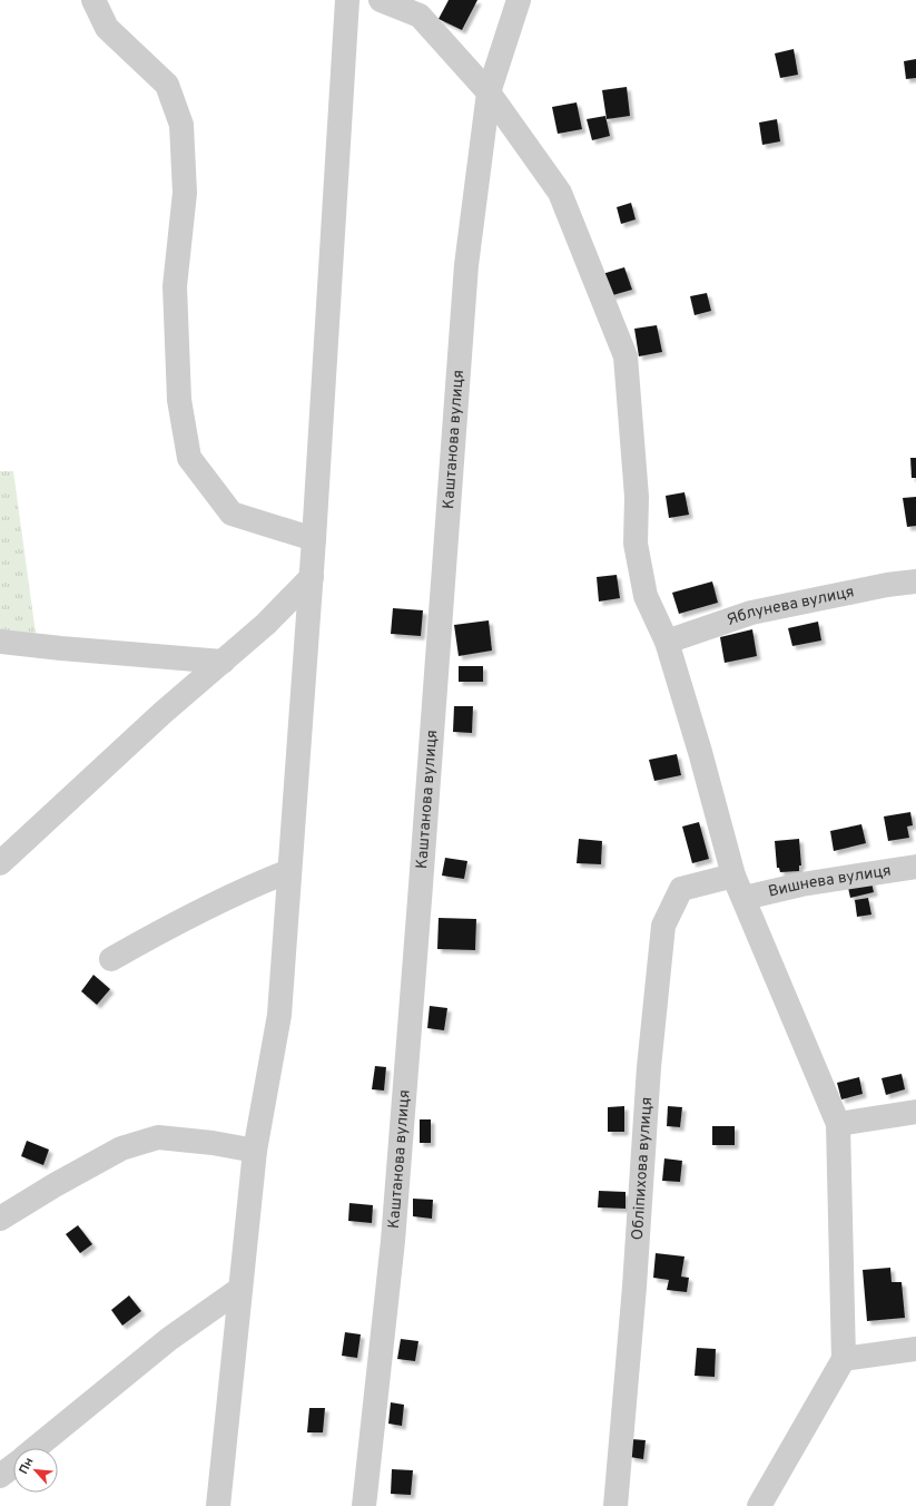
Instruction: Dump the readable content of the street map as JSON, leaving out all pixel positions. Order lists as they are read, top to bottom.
{
  "streets": {
    "street": [
      "Каштанова вулиця",
      "Яблунева вулиця",
      "Вишнева вулиця",
      "Обліпихова вулиця"
    ]
  },
  "north": "top left"
}
